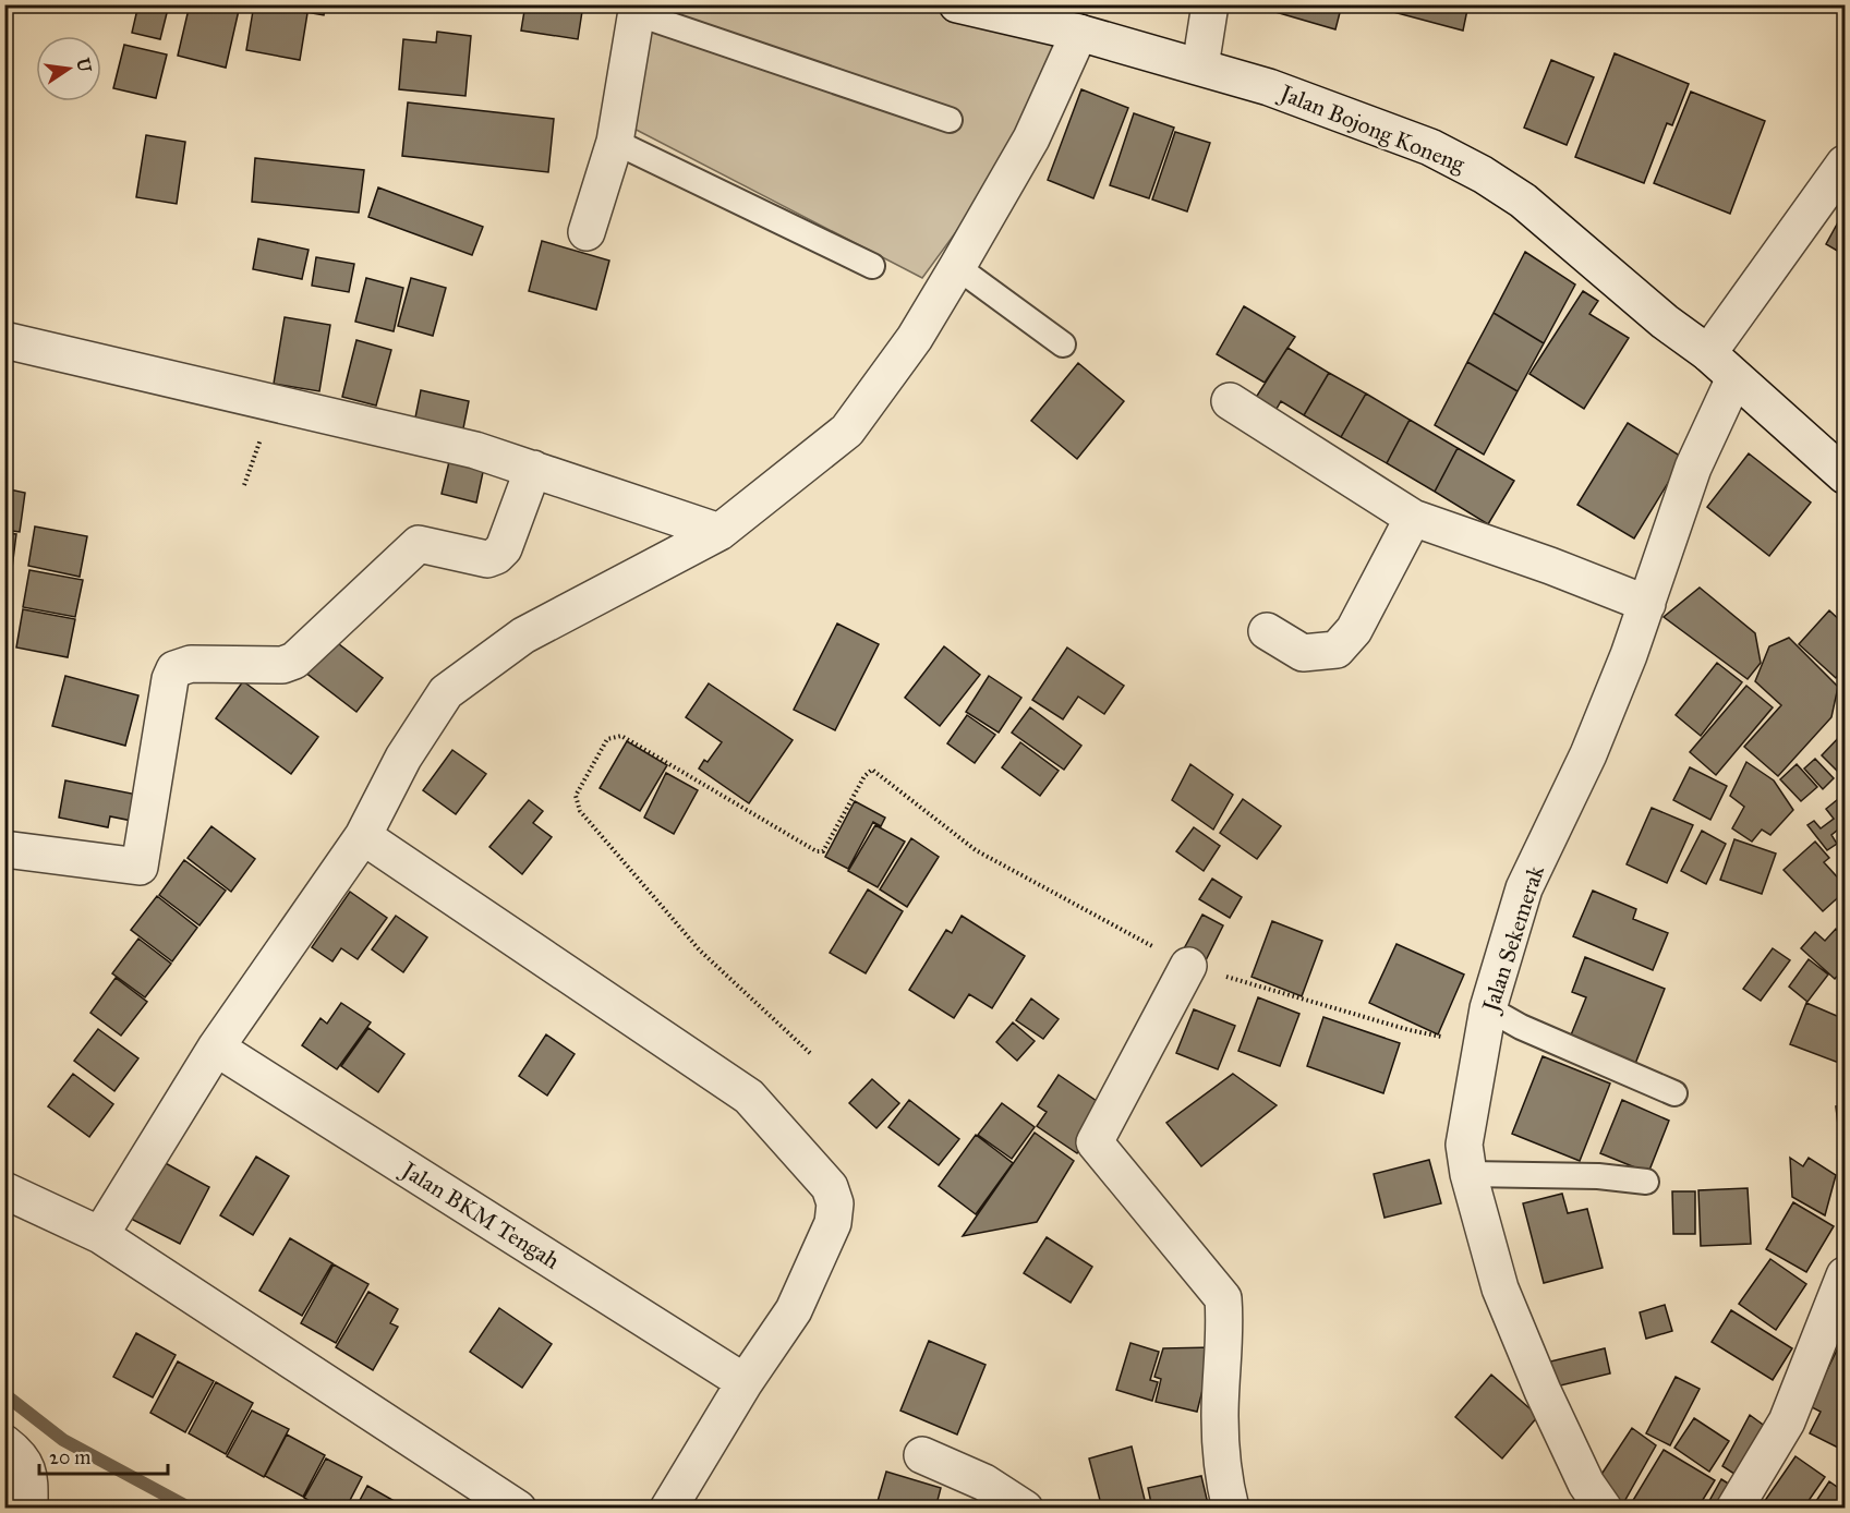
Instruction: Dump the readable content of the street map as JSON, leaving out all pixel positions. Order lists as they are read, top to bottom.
{
  "streets": {
    "street": ["Jalan Bojong Koneng", "Jalan Sekemerak", "Jalan BKM Tengah"]
  },
  "crossings": [
    ["Jalan Bojong Koneng", "Jalan Sekemerak"]
  ],
  "scale_bar": "20 m",
  "north": "right"
}
